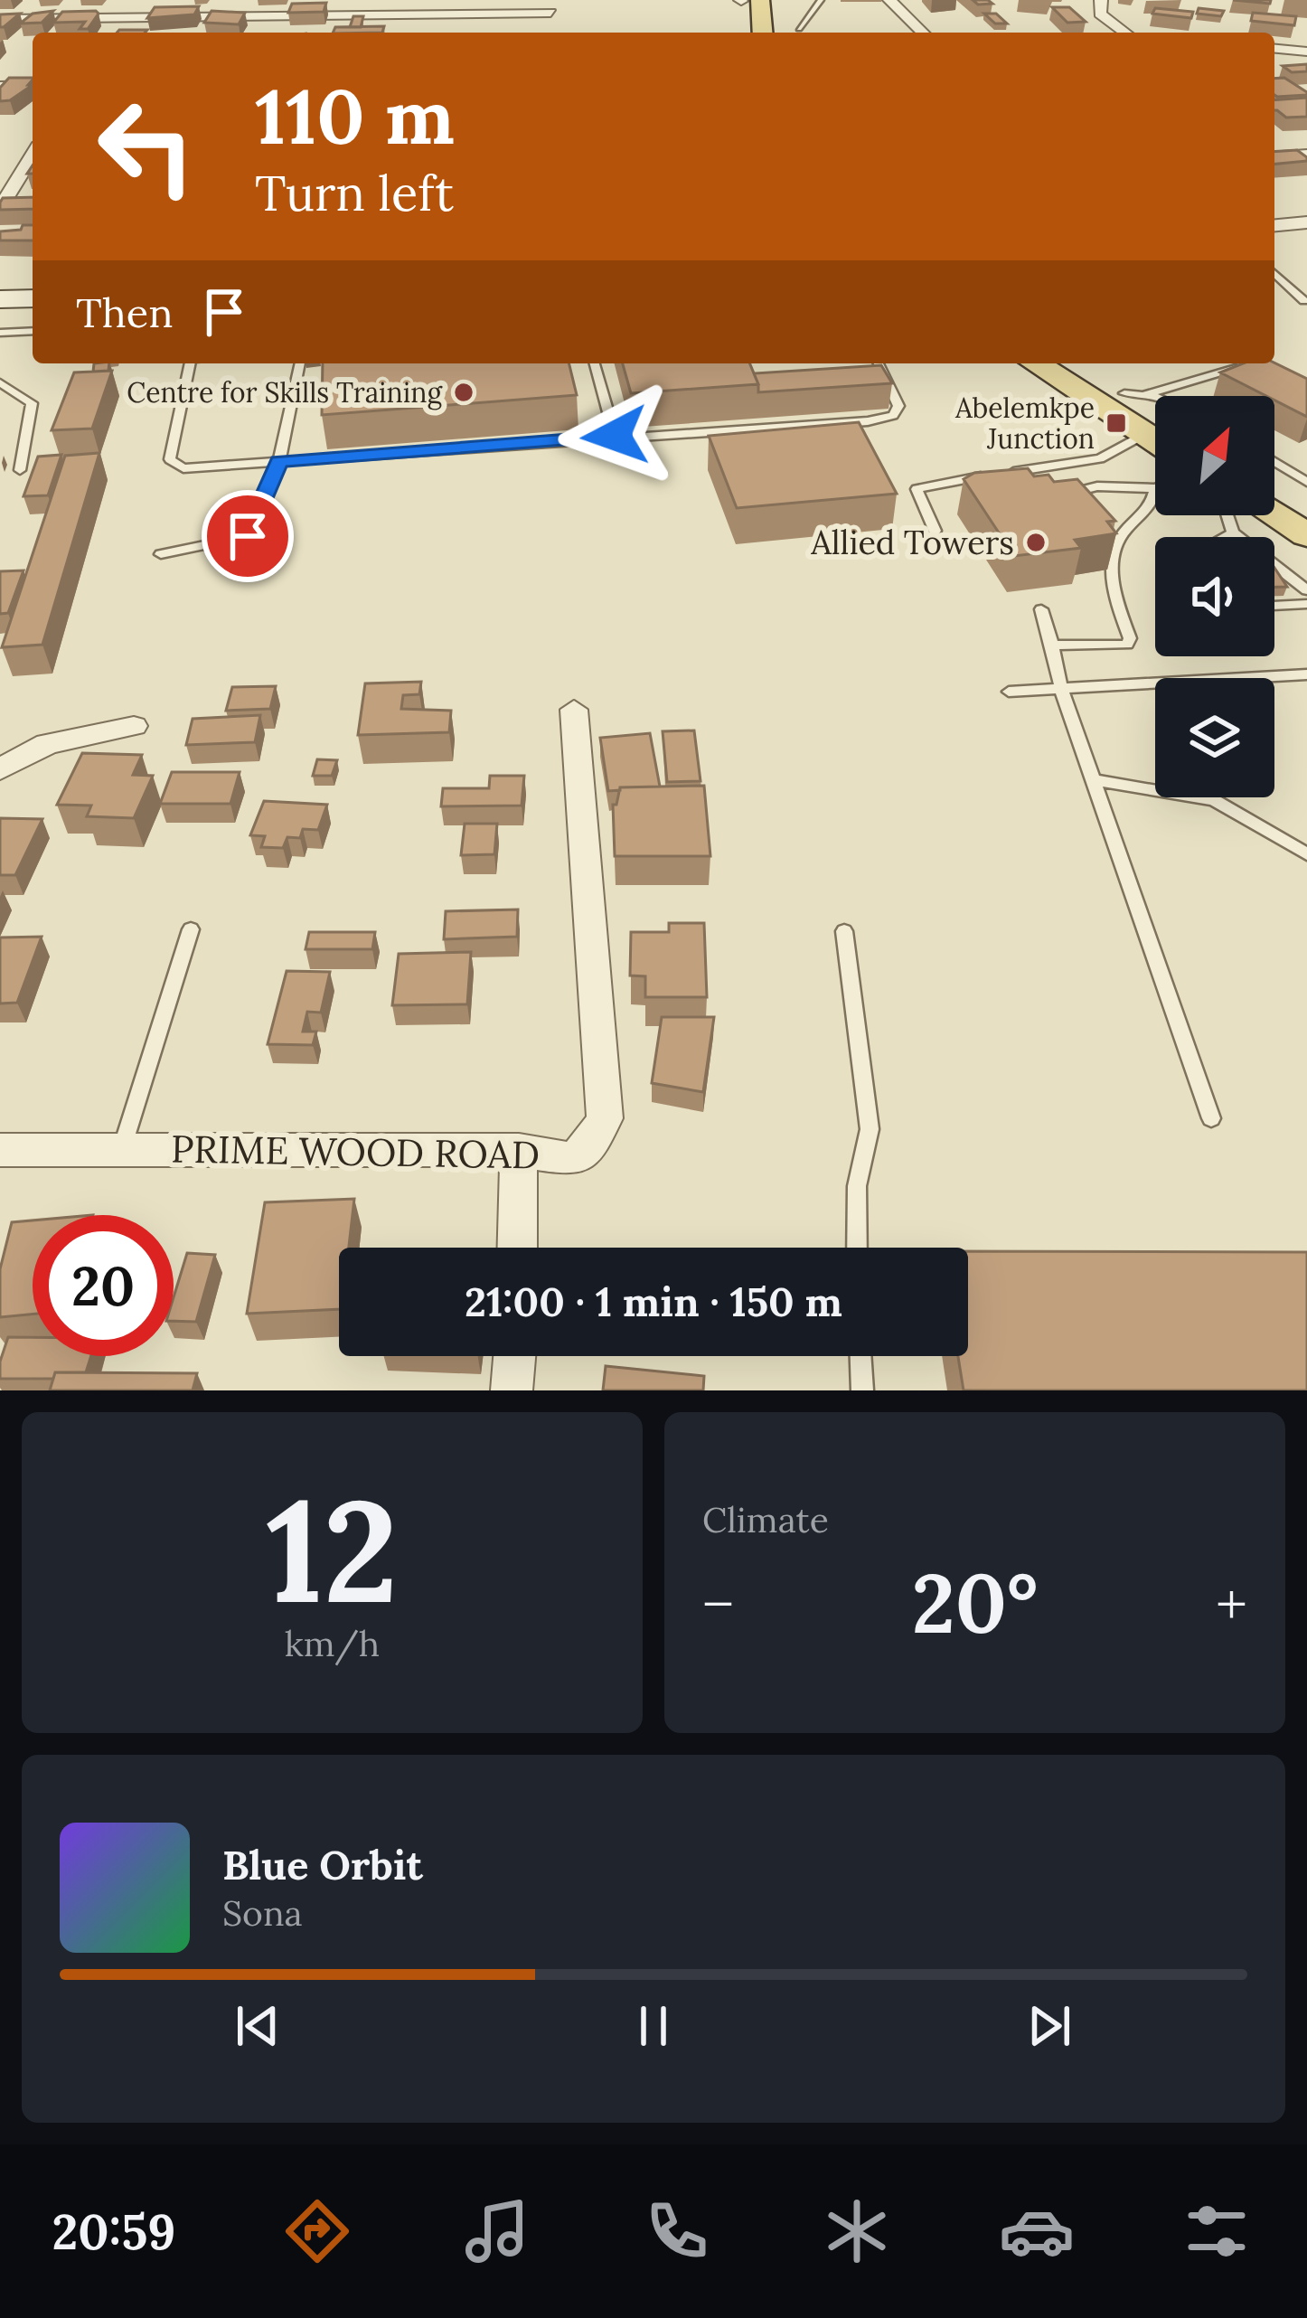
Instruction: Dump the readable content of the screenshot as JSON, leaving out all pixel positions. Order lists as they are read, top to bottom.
{
  "streets": {
    "street": ["PRIME WOOD ROAD"]
  },
  "places": {
    "other": ["Centre for Skills Training", "Allied Towers"],
    "transit": ["Abelemkpe Junction"]
  },
  "north": "top right",
  "page": {
    "turn": ["110 m", "Turn left"],
    "then": "Then",
    "limit": "20",
    "trip": "21:00 · 1 min · 150 m",
    "tile": [
      ["12", "km/h"],
      "Climate"
    ],
    "heat": ["−", "20°", "+"],
    "song": ["Blue Orbit", "Sona"],
    "tabs": "20:59"
  }
}
